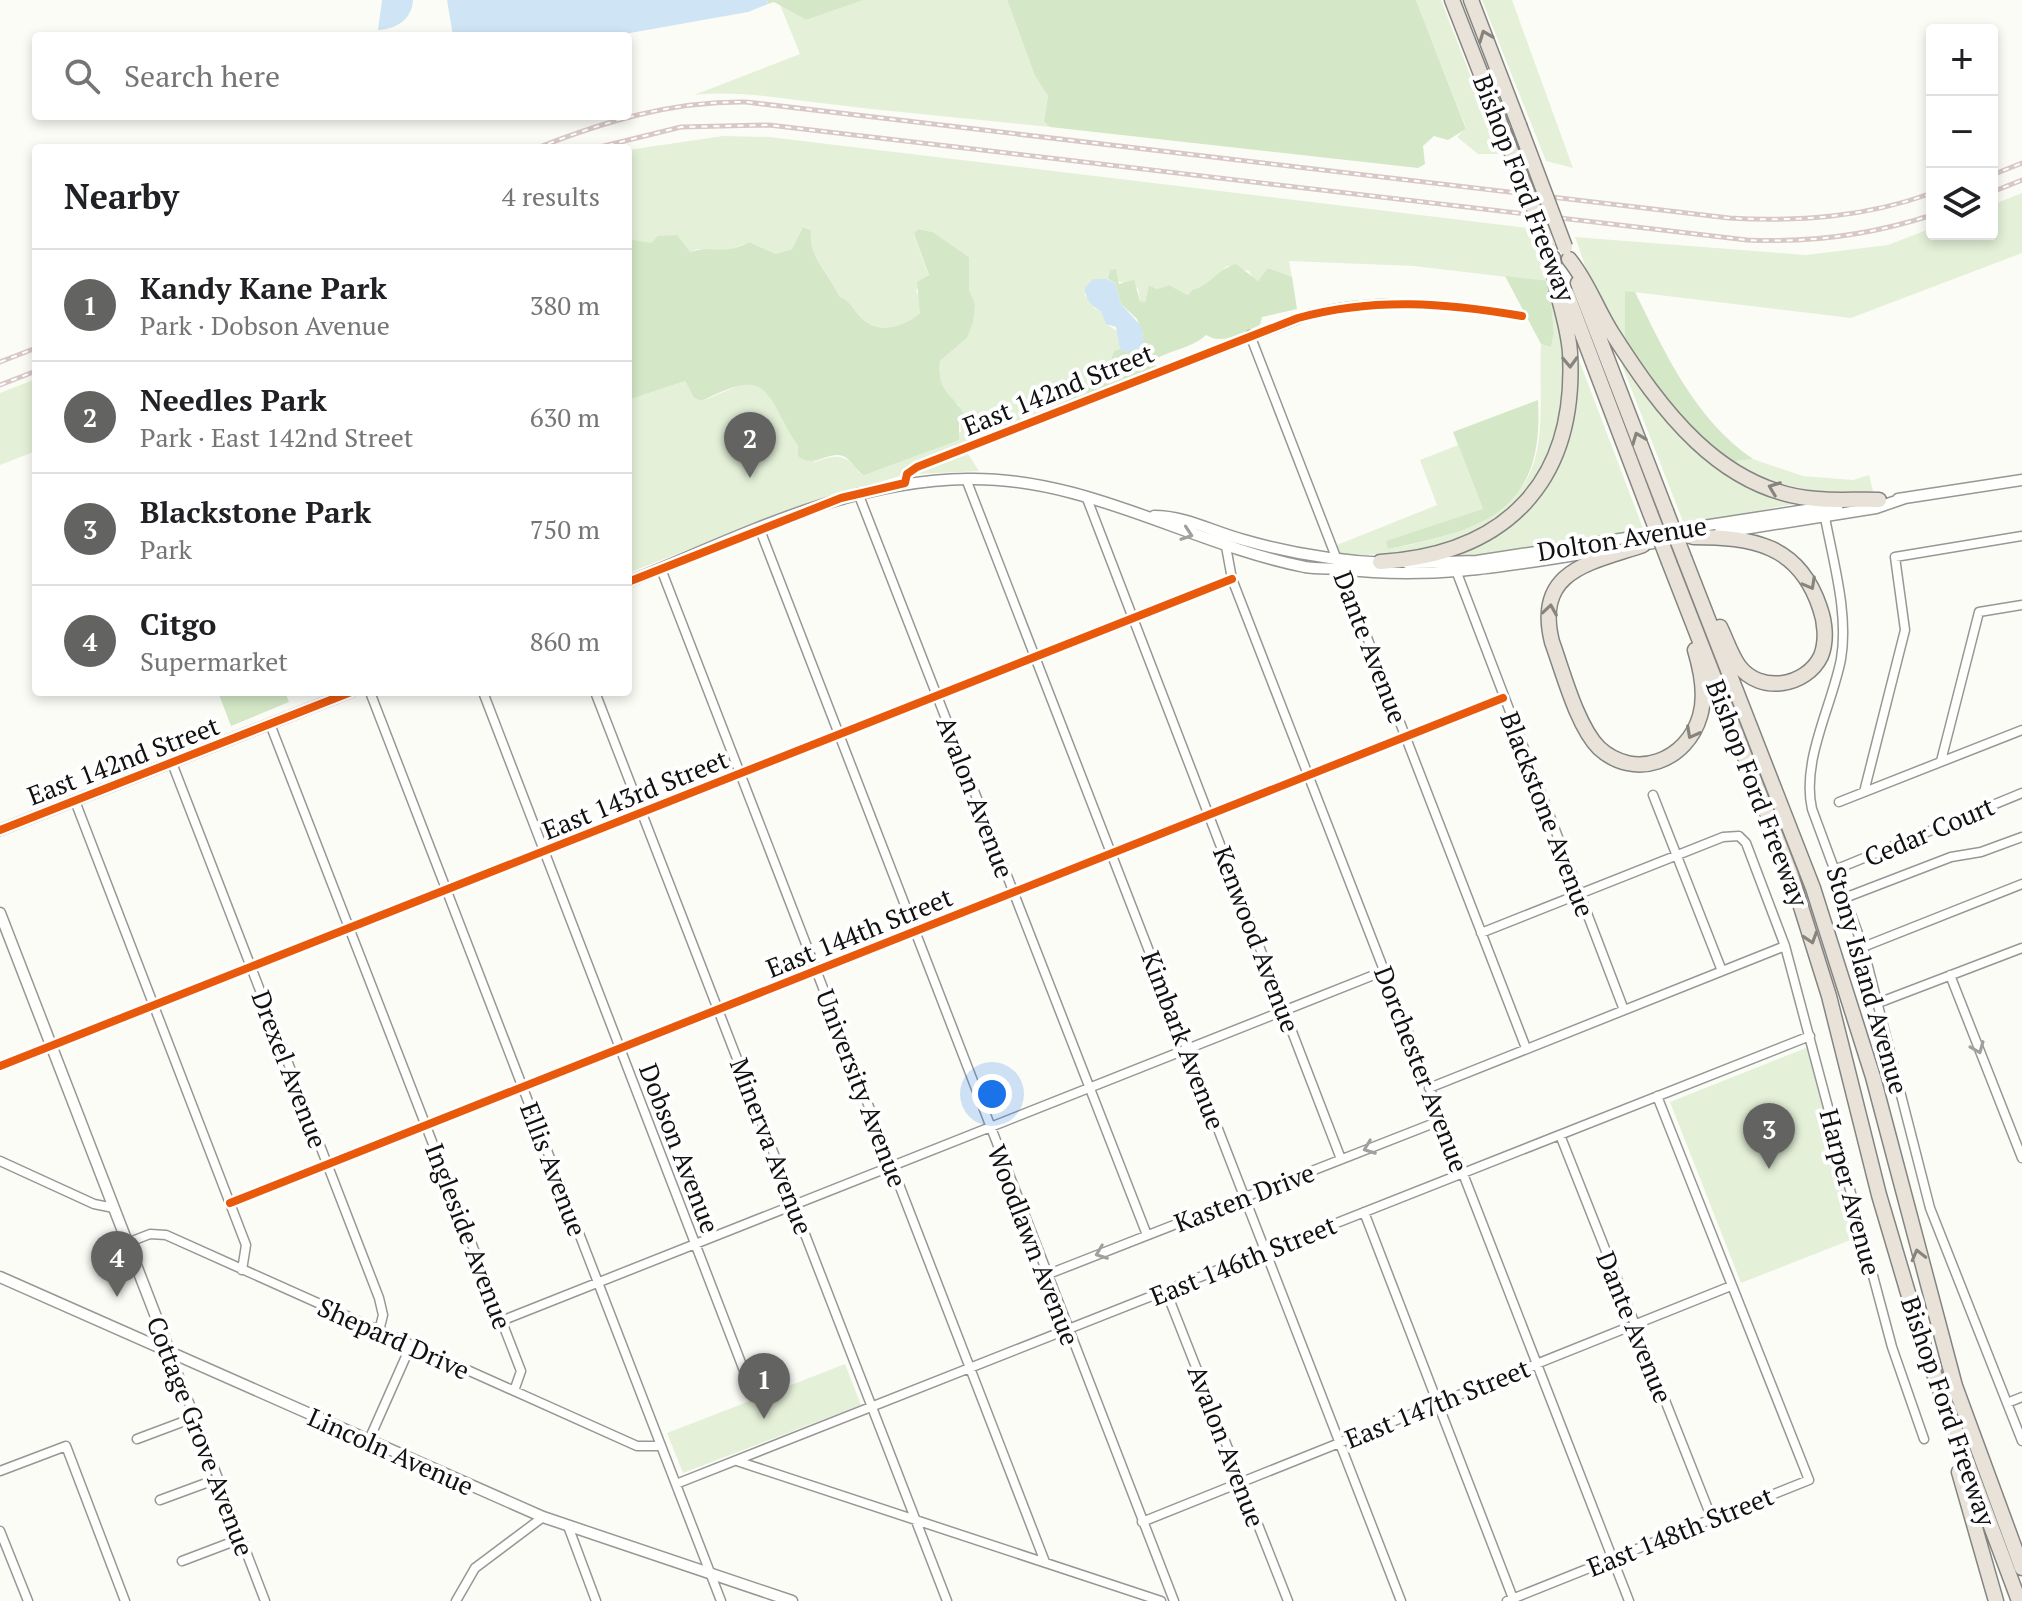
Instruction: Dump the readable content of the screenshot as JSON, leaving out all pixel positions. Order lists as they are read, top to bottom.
{
  "streets": {
    "highway": ["Bishop Ford Freeway"],
    "street": [
      "East 142nd Street",
      "Dolton Avenue",
      "Dante Avenue",
      "East 143rd Street",
      "Avalon Avenue",
      "Blackstone Avenue",
      "Cedar Court",
      "East 144th Street",
      "Kenwood Avenue",
      "Stony Island Avenue",
      "Kimbark Avenue",
      "Drexel Avenue",
      "Dorchester Avenue",
      "University Avenue",
      "Minerva Avenue",
      "Dobson Avenue",
      "Ellis Avenue",
      "Harper Avenue",
      "Kasten Drive",
      "Ingleside Avenue",
      "Woodlawn Avenue",
      "East 146th Street",
      "Shepard Drive",
      "East 147th Street",
      "Cottage Grove Avenue",
      "Lincoln Avenue",
      "East 148th Street"
    ]
  },
  "crossings": [
    ["East 142nd Street", "Dante Avenue"],
    ["East 142nd Street", "Avalon Avenue"],
    ["East 142nd Street", "Drexel Avenue"],
    ["East 142nd Street", "University Avenue"],
    ["East 142nd Street", "Ingleside Avenue"],
    ["East 142nd Street", "Woodlawn Avenue"],
    ["Dolton Avenue", "Dante Avenue"],
    ["Dolton Avenue", "Blackstone Avenue"],
    ["Dolton Avenue", "Stony Island Avenue"],
    ["Dante Avenue", "East 144th Street"],
    ["Dante Avenue", "East 146th Street"],
    ["Dante Avenue", "East 147th Street"],
    ["Dante Avenue", "East 148th Street"],
    ["East 143rd Street", "Avalon Avenue"],
    ["East 143rd Street", "Kenwood Avenue"],
    ["East 143rd Street", "Kimbark Avenue"],
    ["East 143rd Street", "Drexel Avenue"],
    ["East 143rd Street", "Dorchester Avenue"],
    ["East 143rd Street", "University Avenue"],
    ["East 143rd Street", "Minerva Avenue"],
    ["East 143rd Street", "Dobson Avenue"],
    ["East 143rd Street", "Ellis Avenue"],
    ["East 143rd Street", "Ingleside Avenue"],
    ["East 143rd Street", "Woodlawn Avenue"],
    ["East 143rd Street", "Cottage Grove Avenue"],
    ["Avalon Avenue", "East 144th Street"],
    ["Avalon Avenue", "Kasten Drive"],
    ["Avalon Avenue", "East 146th Street"],
    ["Avalon Avenue", "East 147th Street"],
    ["Blackstone Avenue", "East 144th Street"],
    ["Cedar Court", "Stony Island Avenue"],
    ["East 144th Street", "Kenwood Avenue"],
    ["East 144th Street", "Kimbark Avenue"],
    ["East 144th Street", "Drexel Avenue"],
    ["East 144th Street", "Dorchester Avenue"],
    ["East 144th Street", "University Avenue"],
    ["East 144th Street", "Minerva Avenue"],
    ["East 144th Street", "Dobson Avenue"],
    ["East 144th Street", "Ellis Avenue"],
    ["East 144th Street", "Ingleside Avenue"],
    ["East 144th Street", "Woodlawn Avenue"],
    ["Kenwood Avenue", "Kasten Drive"],
    ["Kimbark Avenue", "Kasten Drive"],
    ["Kimbark Avenue", "East 146th Street"],
    ["Kimbark Avenue", "East 147th Street"],
    ["Drexel Avenue", "Shepard Drive"],
    ["Dorchester Avenue", "Kasten Drive"],
    ["Dorchester Avenue", "East 146th Street"],
    ["Dorchester Avenue", "East 147th Street"],
    ["Dorchester Avenue", "East 148th Street"],
    ["University Avenue", "East 146th Street"],
    ["Minerva Avenue", "East 146th Street"],
    ["Ellis Avenue", "East 146th Street"],
    ["Ellis Avenue", "Shepard Drive"],
    ["Ellis Avenue", "Lincoln Avenue"],
    ["Harper Avenue", "East 146th Street"],
    ["Kasten Drive", "Woodlawn Avenue"],
    ["Ingleside Avenue", "Shepard Drive"],
    ["Woodlawn Avenue", "East 146th Street"],
    ["Woodlawn Avenue", "East 147th Street"],
    ["Shepard Drive", "Cottage Grove Avenue"],
    ["East 147th Street", "East 148th Street"],
    ["Cottage Grove Avenue", "Lincoln Avenue"]
  ],
  "one_way": ["Kasten Drive"],
  "page": {
    "map_buttons": ["+", "−"],
    "search": "Search here",
    "heading": ["Nearby", "4 results"],
    "list": [
      {
        "mark": "1",
        "name": "Kandy Kane Park",
        "note": "Park · Dobson Avenue",
        "value": "380 m"
      },
      {
        "mark": "2",
        "name": "Needles Park",
        "note": "Park · East 142nd Street",
        "value": "630 m"
      },
      {
        "mark": "3",
        "name": "Blackstone Park",
        "note": "Park",
        "value": "750 m"
      },
      {
        "mark": "4",
        "name": "Citgo",
        "note": "Supermarket",
        "value": "860 m"
      }
    ],
    "pins": [
      "2",
      "3",
      "4",
      "1"
    ]
  }
}
